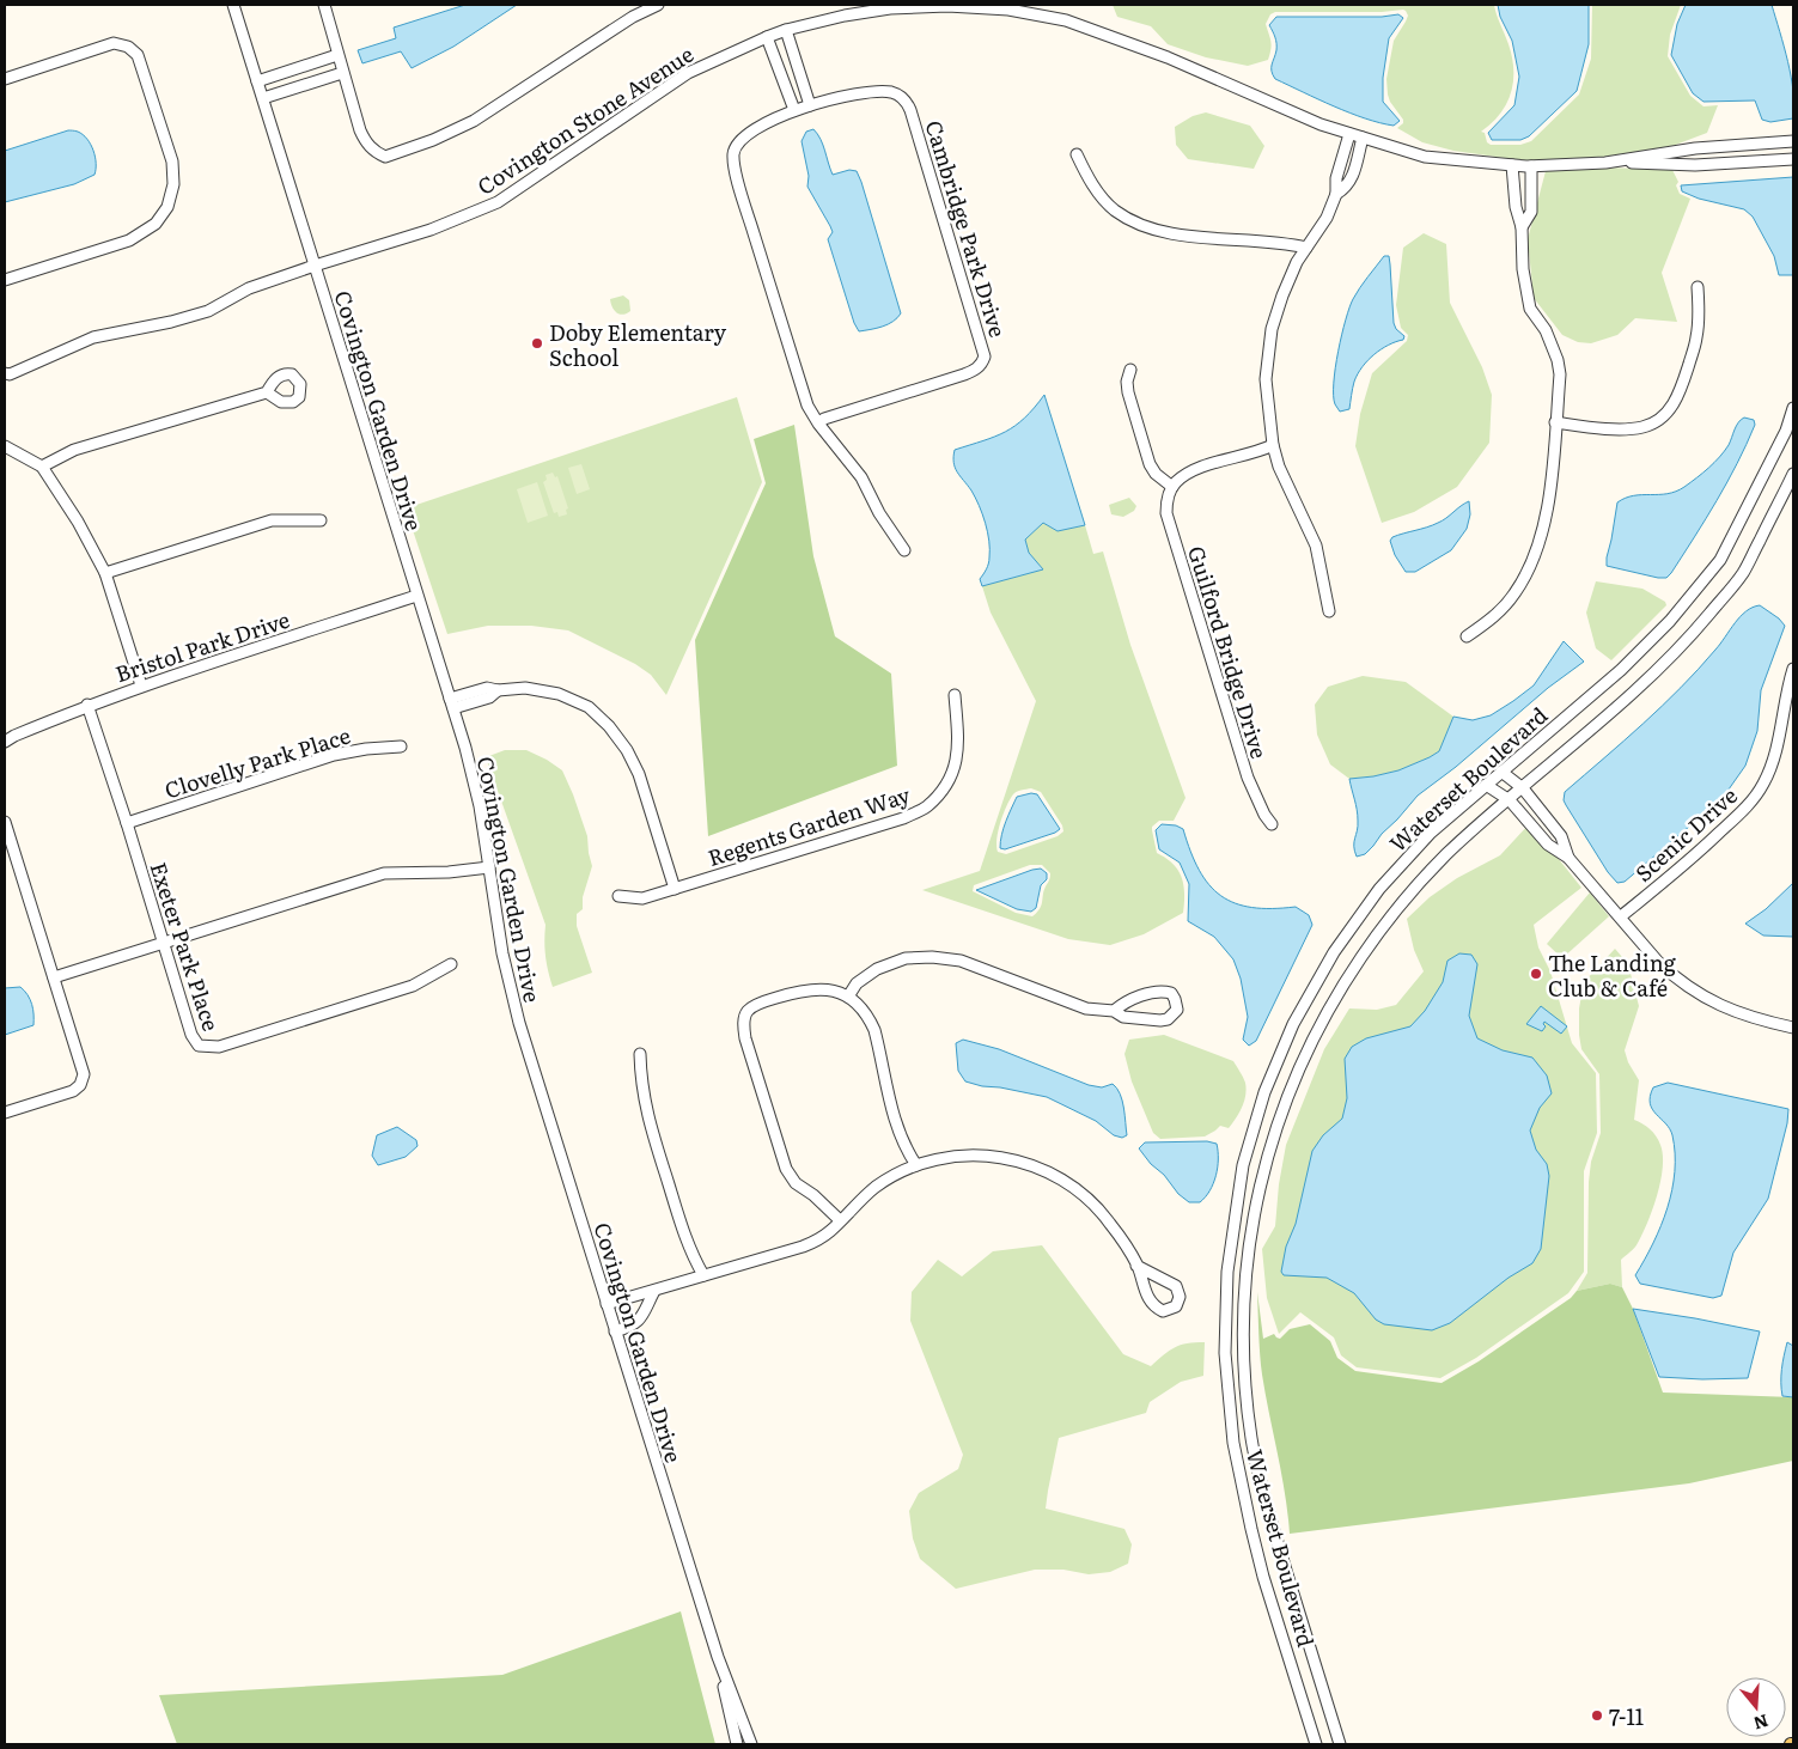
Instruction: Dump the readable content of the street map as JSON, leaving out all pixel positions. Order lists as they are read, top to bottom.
{
  "streets": {
    "street": [
      "Covington Stone Avenue",
      "Cambridge Park Drive",
      "Covington Garden Drive",
      "Bristol Park Drive",
      "Guilford Bridge Drive",
      "Clovelly Park Place",
      "Waterset Boulevard",
      "Regents Garden Way",
      "Scenic Drive",
      "Exeter Park Place"
    ]
  },
  "crossings": [
    ["Covington Stone Avenue", "Covington Garden Drive"],
    ["Covington Garden Drive", "Bristol Park Drive"],
    ["Bristol Park Drive", "Exeter Park Place"],
    ["Clovelly Park Place", "Exeter Park Place"]
  ],
  "places": ["Doby Elementary School", "The Landing Club & Café", "7-11"],
  "north": "bottom"
}
